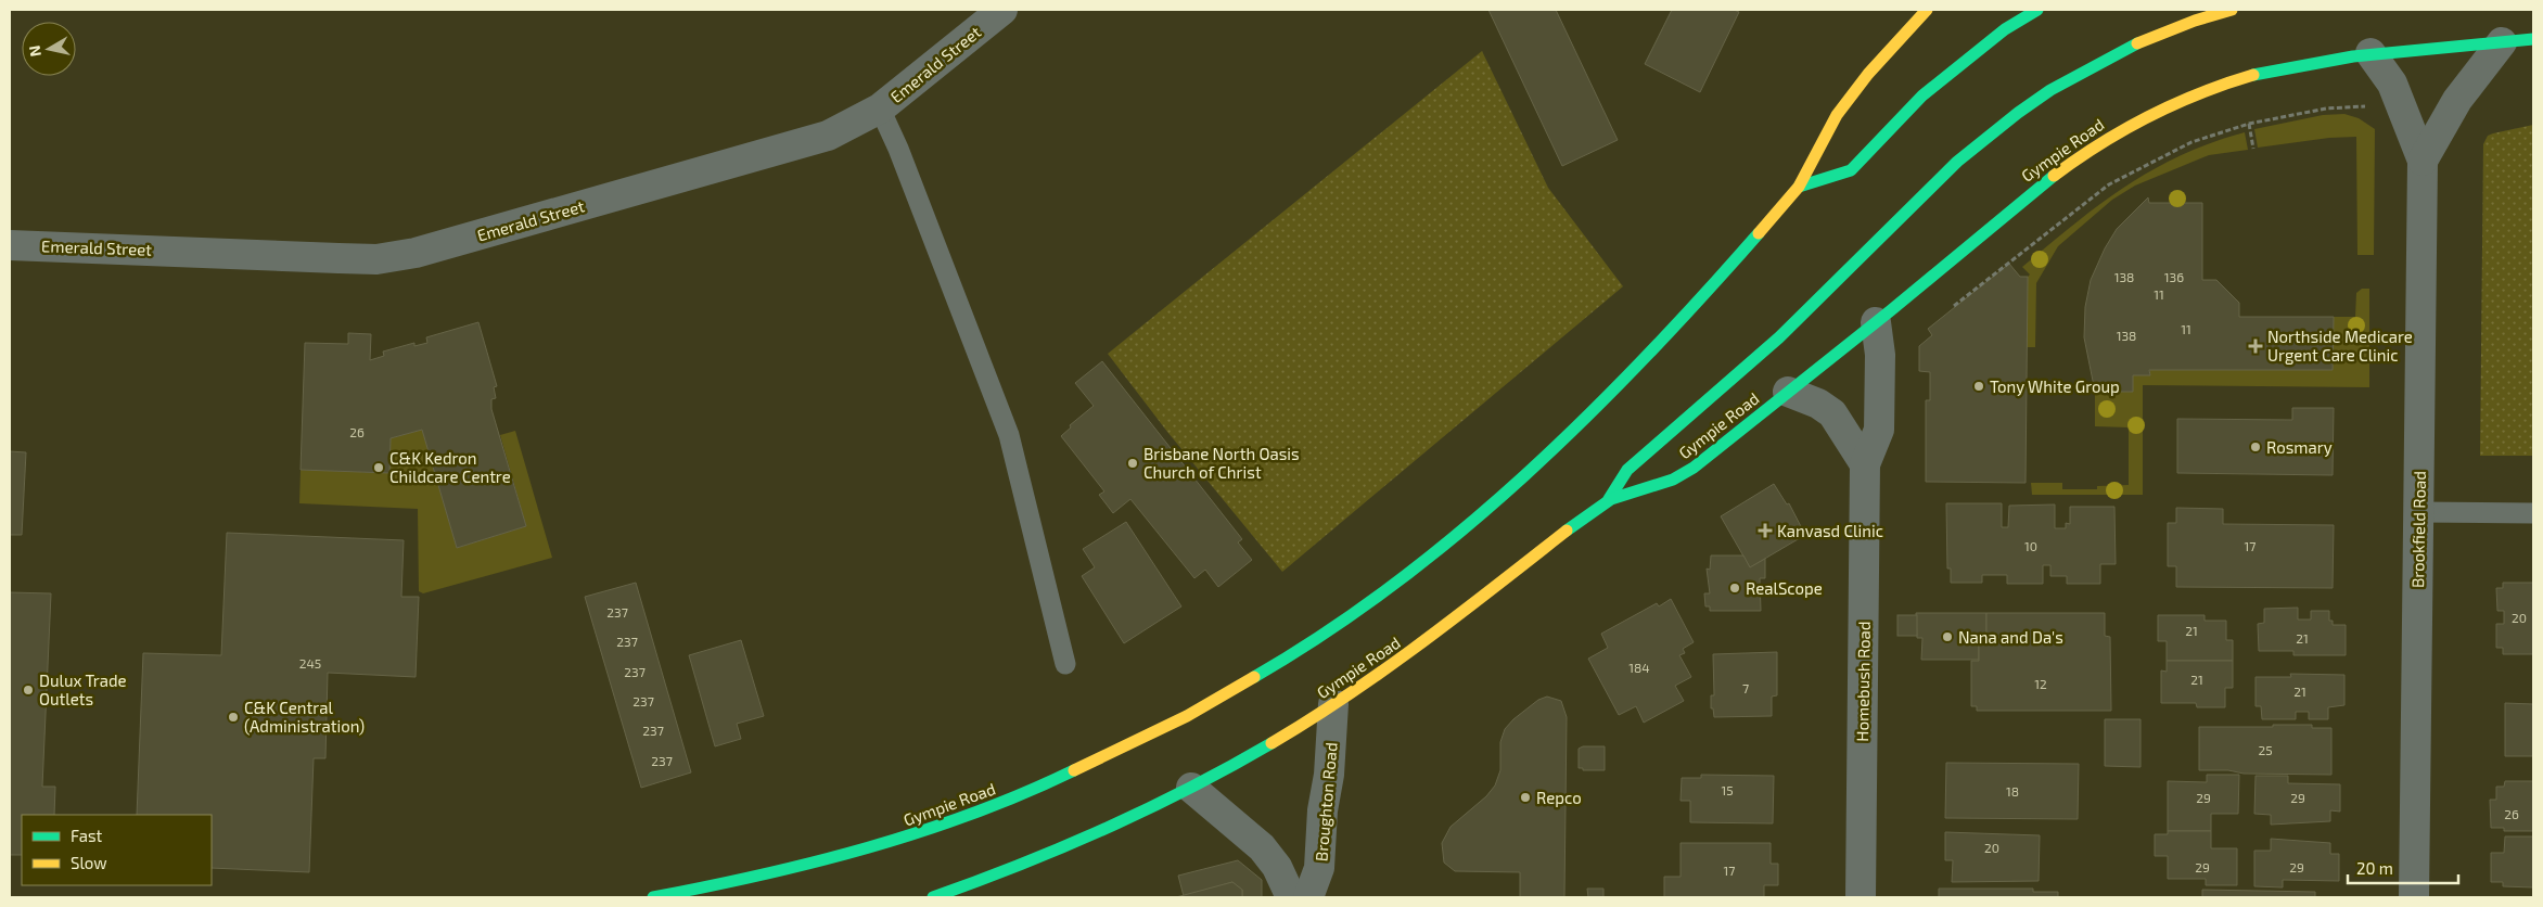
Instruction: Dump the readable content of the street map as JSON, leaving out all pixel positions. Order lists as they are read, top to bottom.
{
  "streets": {
    "highway": ["Gympie Road"],
    "street": [
      "Emerald Street",
      "Brookfield Road",
      "Homebush Road",
      "Broughton Road"
    ]
  },
  "crossings": [
    ["Gympie Road", "Brookfield Road"],
    ["Gympie Road", "Homebush Road"],
    ["Gympie Road", "Broughton Road"]
  ],
  "places": {
    "health": ["Northside Medicare Urgent Care Clinic", "Kanvasd Clinic"],
    "other": [
      "Tony White Group",
      "Rosmary",
      "Brisbane North Oasis Church of Christ",
      "C&K Kedron Childcare Centre",
      "RealScope",
      "Nana and Da's",
      "Dulux Trade Outlets",
      "C&K Central (Administration)",
      "Repco"
    ]
  },
  "house_numbers": [
    "138",
    "136",
    "11",
    "11",
    "138",
    "26",
    "10",
    "17",
    "237",
    "20",
    "21",
    "21",
    "237",
    "245",
    "184",
    "237",
    "21",
    "12",
    "7",
    "21",
    "237",
    "237",
    "25",
    "237",
    "15",
    "18",
    "29",
    "29",
    "26",
    "20",
    "29",
    "29",
    "17"
  ],
  "legend": ["Fast", "Slow"],
  "scale_bar": "20 m",
  "north": "left"
}
